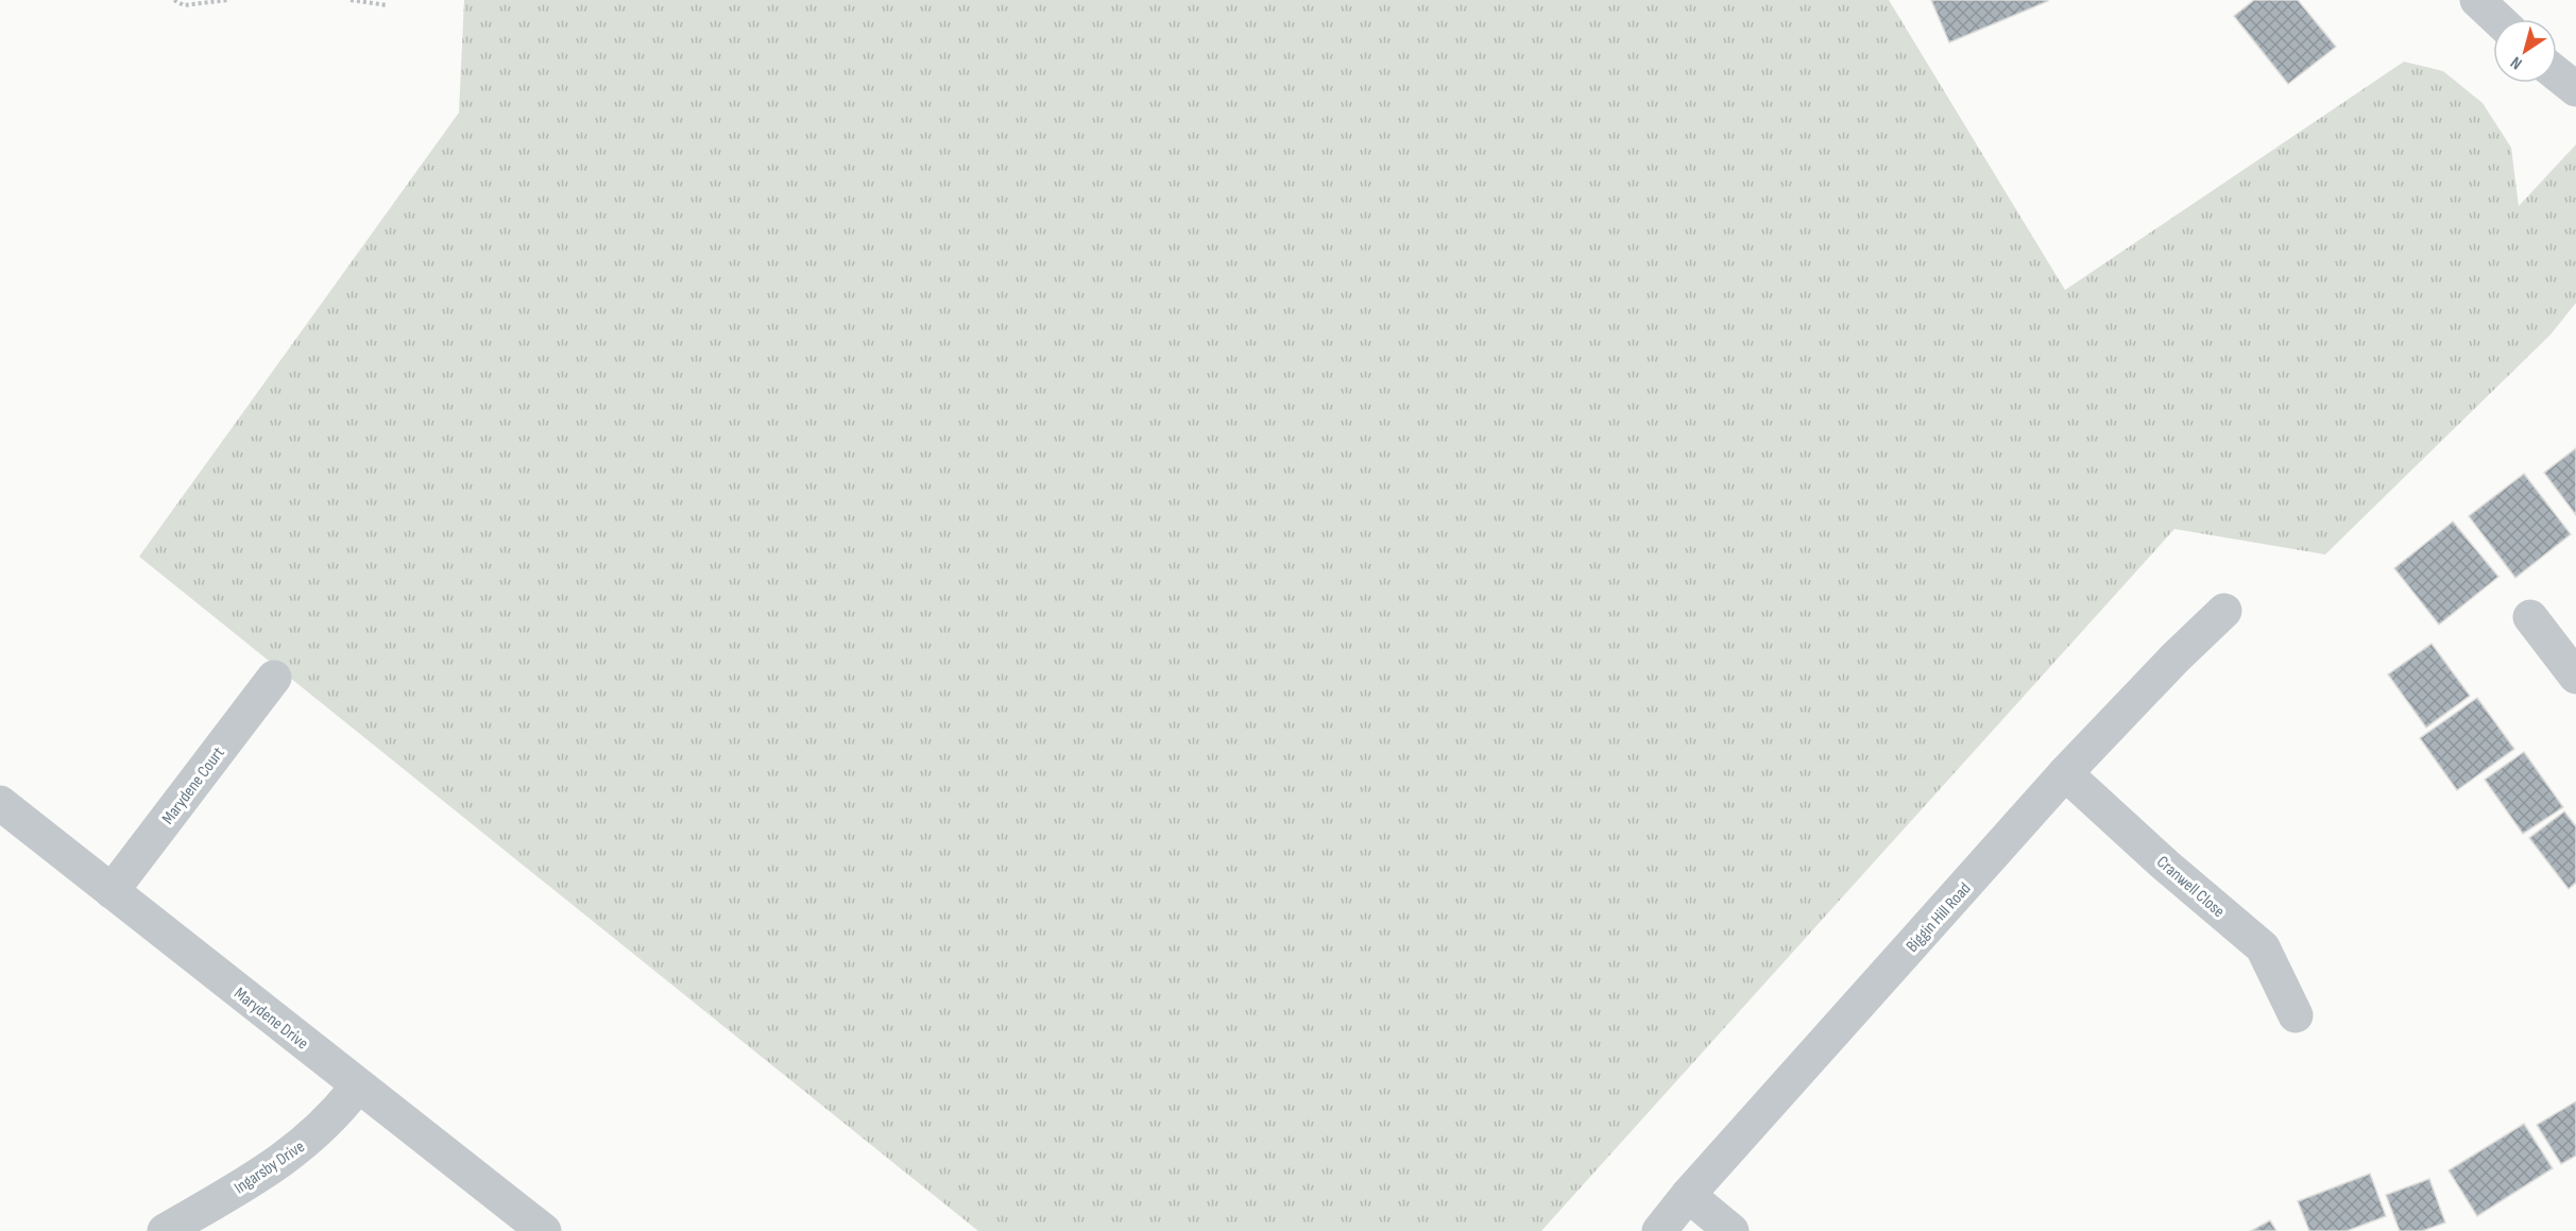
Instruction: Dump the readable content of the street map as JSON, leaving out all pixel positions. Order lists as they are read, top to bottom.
{
  "streets": {
    "street": [
      "Marydene Court",
      "Cranwell Close",
      "Biggin Hill Road",
      "Marydene Drive",
      "Ingarsby Drive"
    ]
  },
  "crossings": [
    ["Marydene Court", "Marydene Drive"],
    ["Cranwell Close", "Biggin Hill Road"],
    ["Marydene Drive", "Ingarsby Drive"]
  ],
  "north": "bottom left"
}
